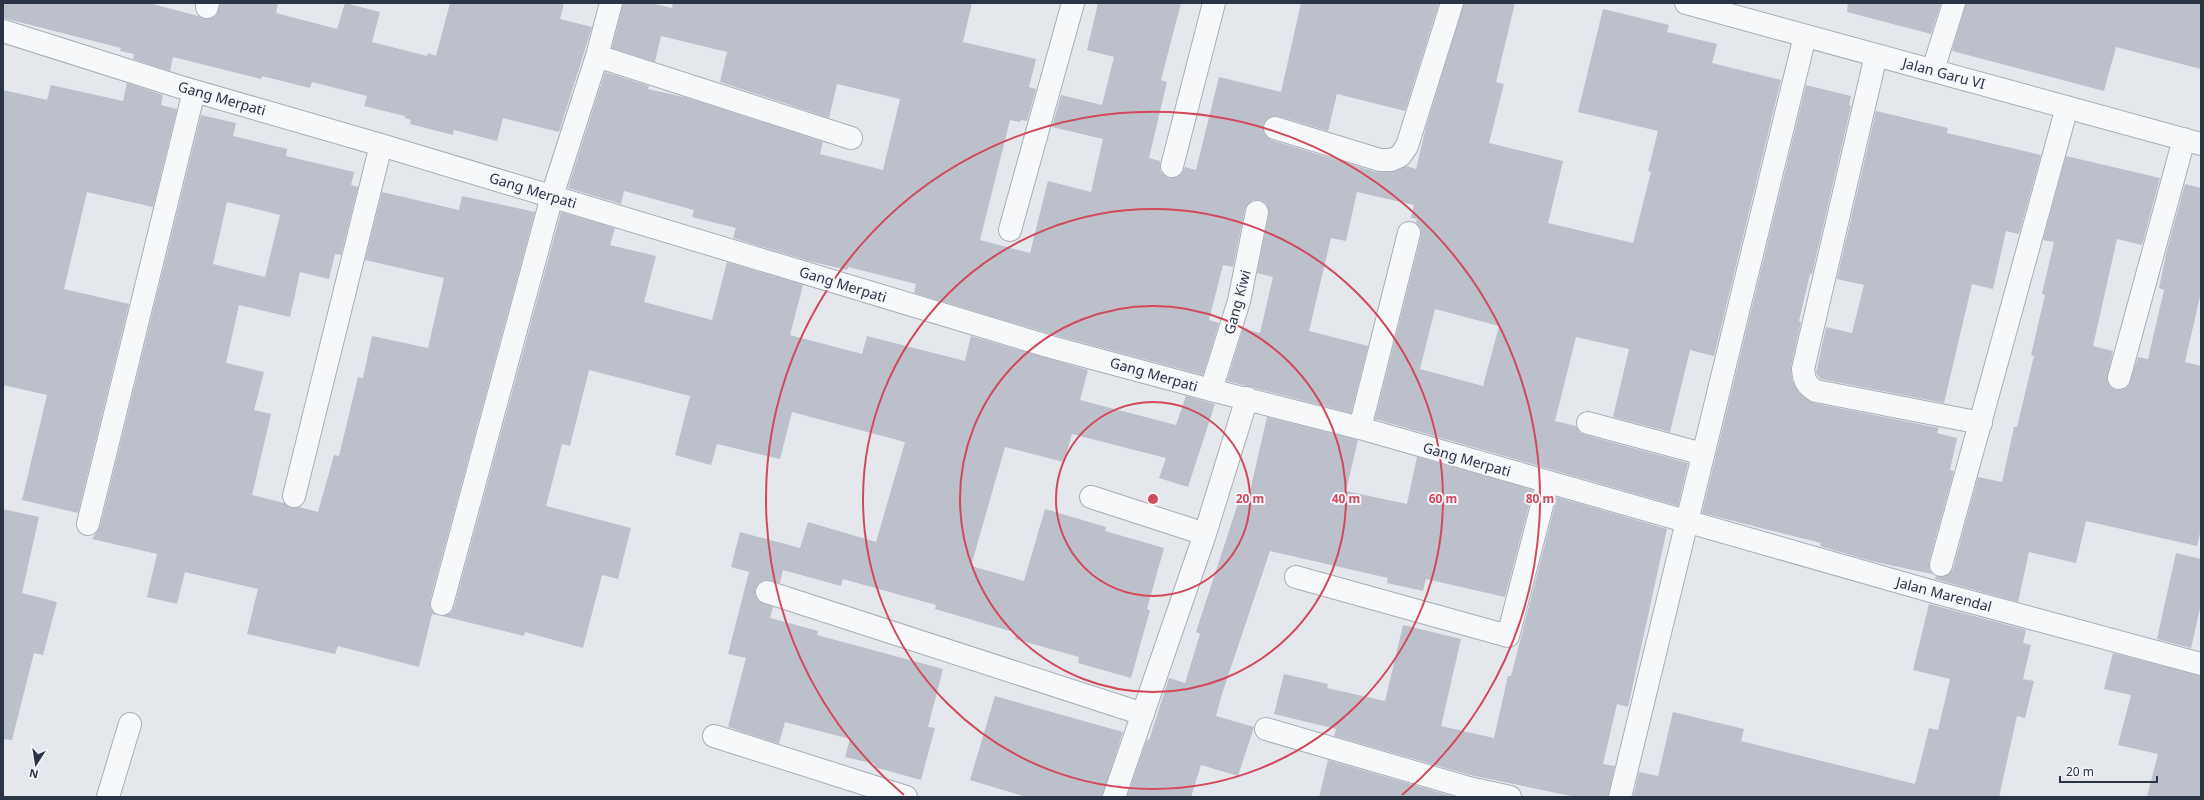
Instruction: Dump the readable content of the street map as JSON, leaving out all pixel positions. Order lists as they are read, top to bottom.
{
  "streets": {
    "street": [
      "Jalan Garu VI",
      "Gang Merpati",
      "Gang Kiwi",
      "Jalan Marendal"
    ]
  },
  "crossings": [
    ["Gang Merpati", "Gang Kiwi"],
    ["Gang Merpati", "Jalan Marendal"]
  ],
  "scale_bar": "20 m",
  "north": "bottom",
  "rings": [
    "20 m",
    "40 m",
    "60 m",
    "80 m"
  ]
}
